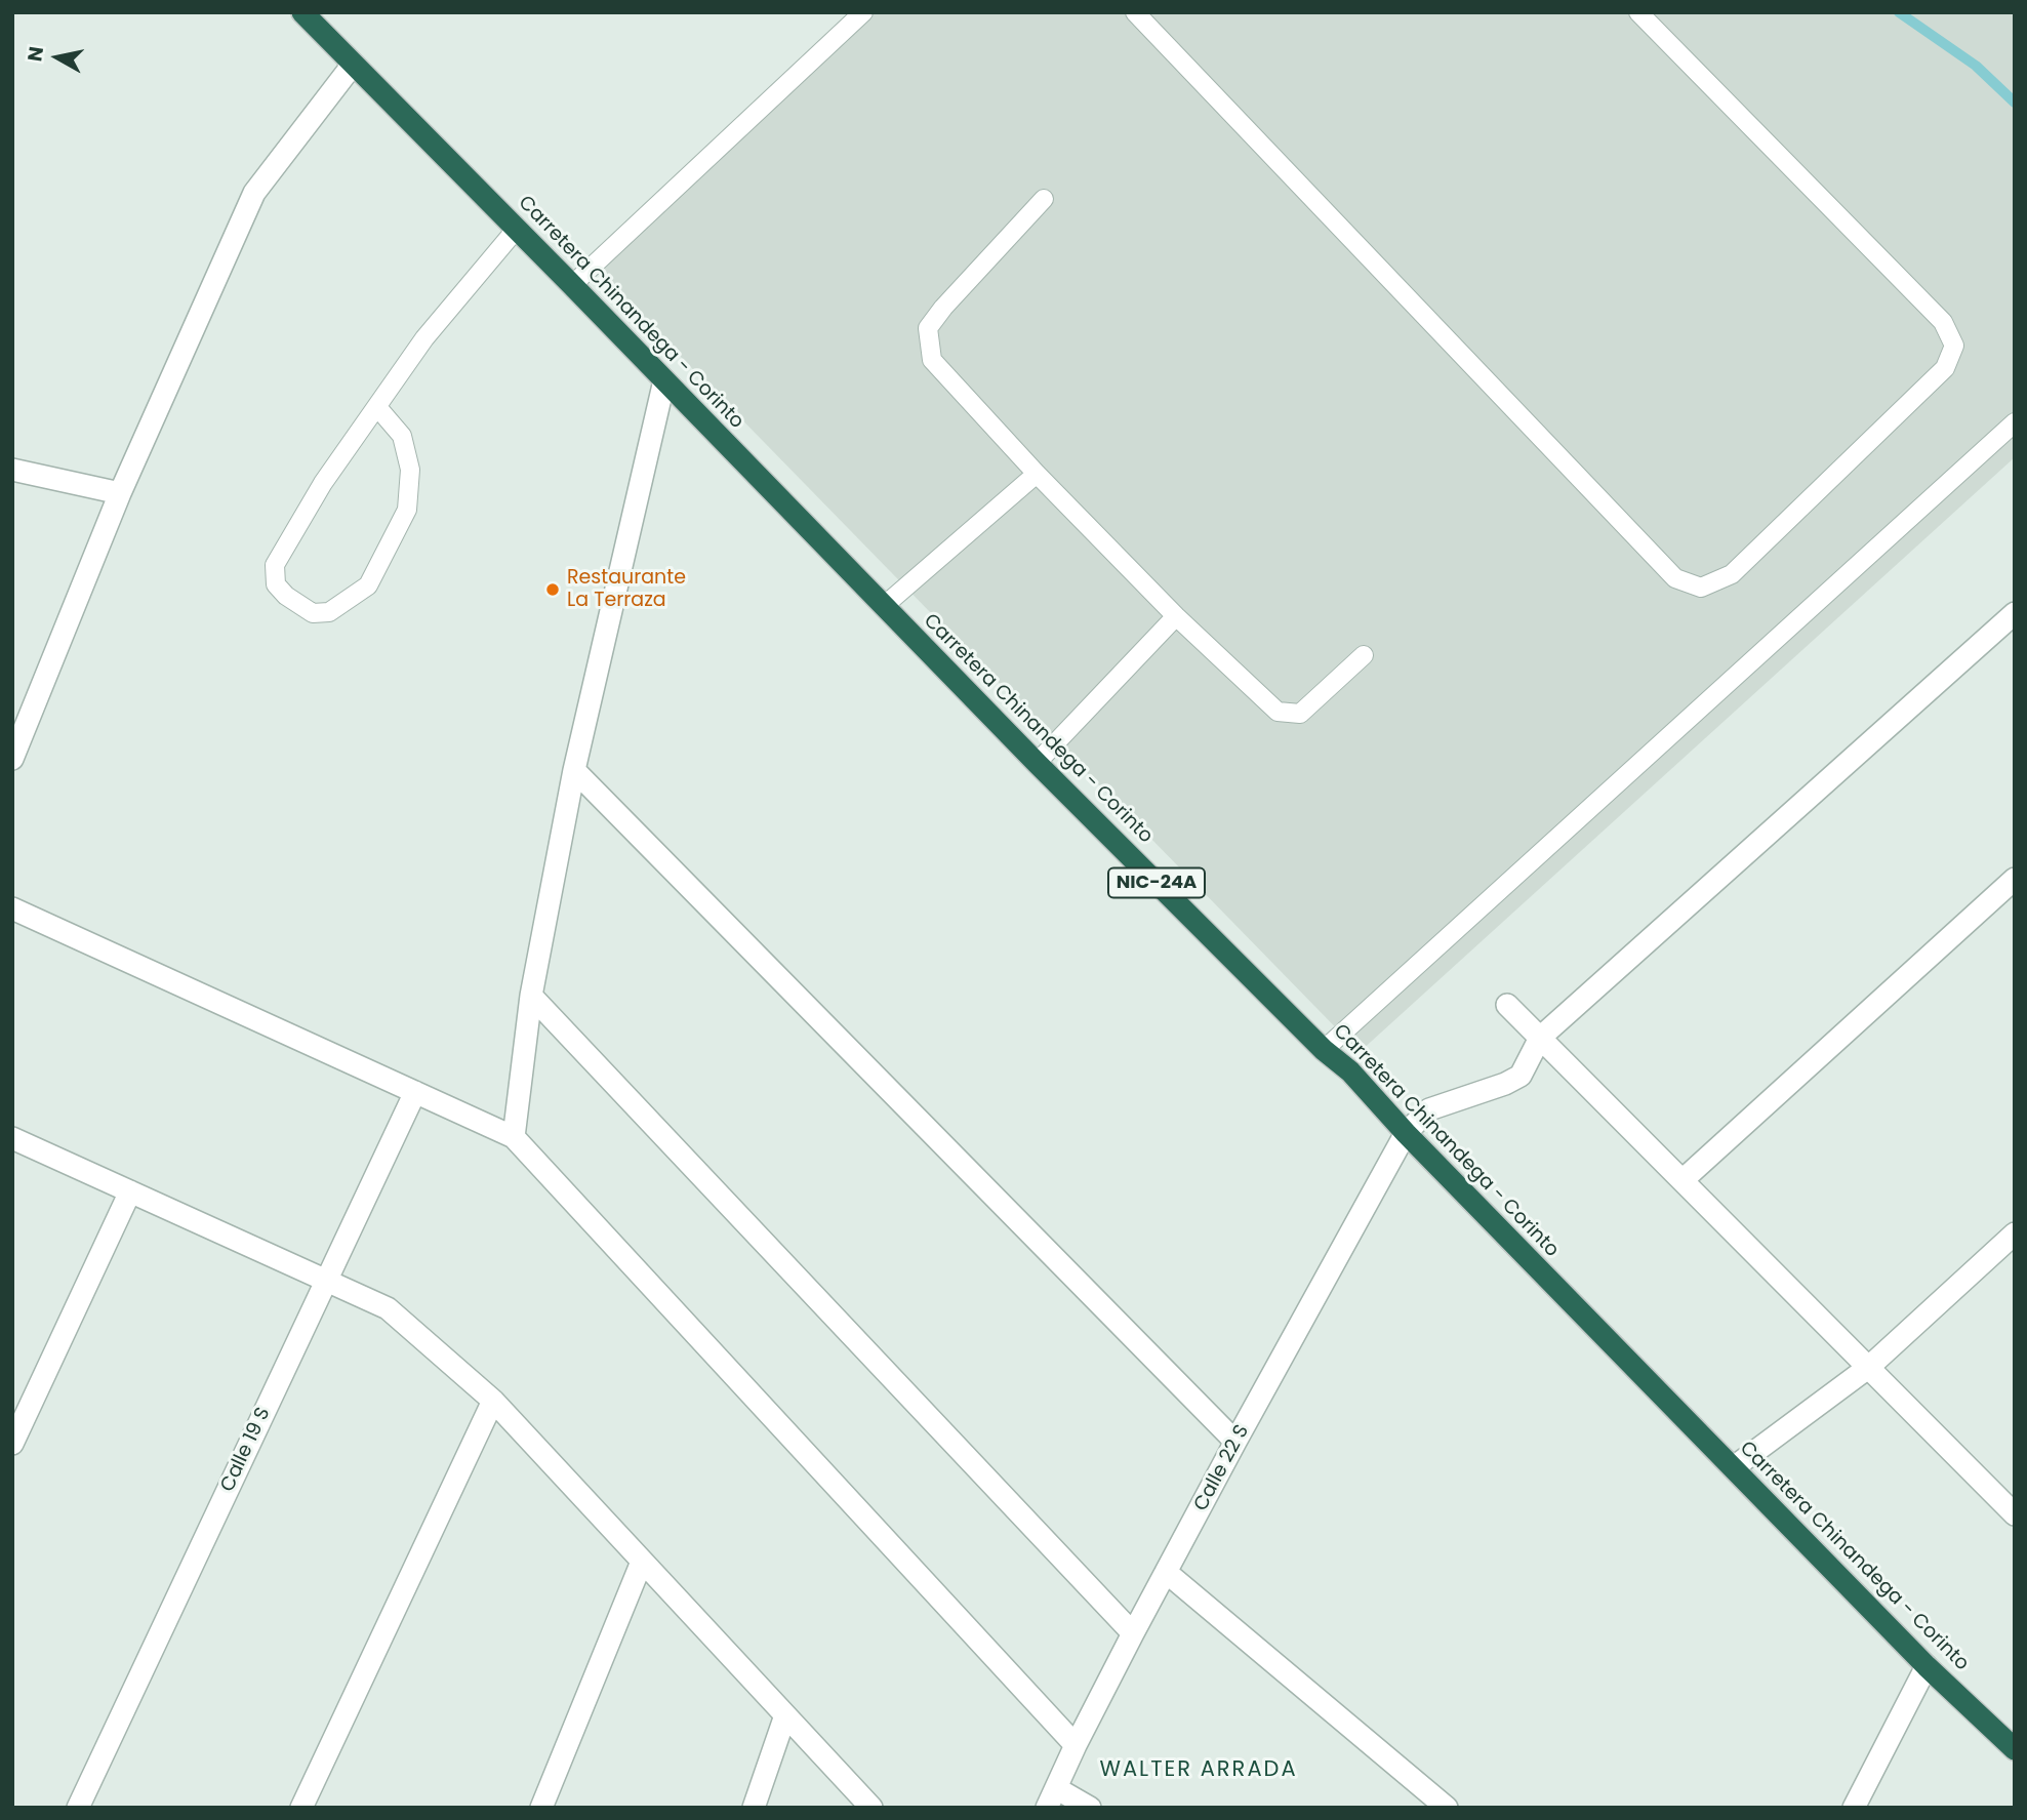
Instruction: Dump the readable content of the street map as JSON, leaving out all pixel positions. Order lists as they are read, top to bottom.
{
  "streets": {
    "highway": ["Carretera Chinandega - Corinto", "NIC-24A"],
    "street": ["Calle 19 S", "Calle 22 S"]
  },
  "crossings": [
    ["Carretera Chinandega - Corinto", "Calle 22 S"]
  ],
  "districts": ["WALTER ARRADA"],
  "places": ["Restaurante La Terraza"],
  "north": "left"
}
